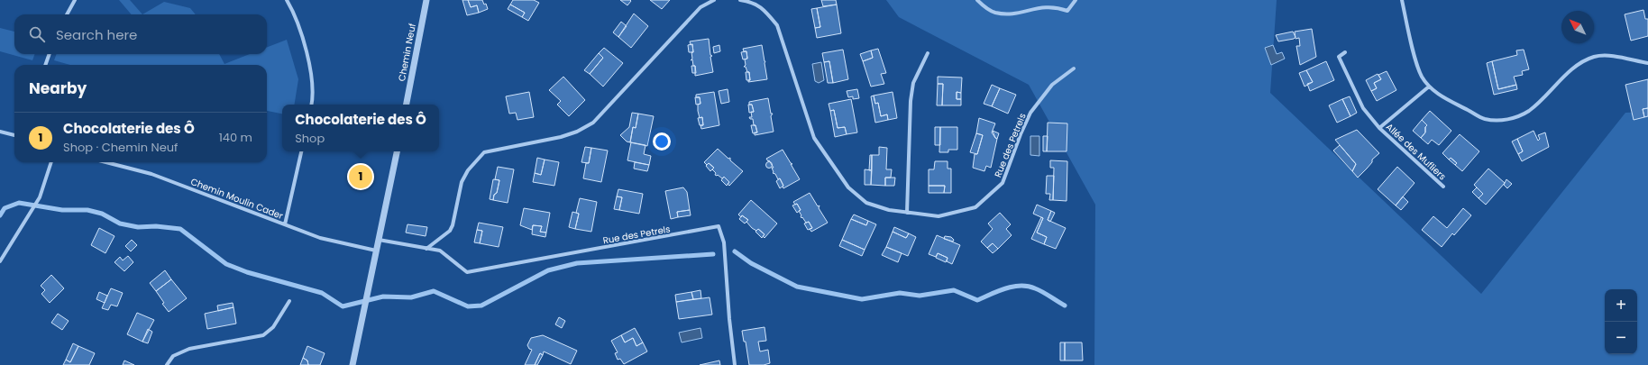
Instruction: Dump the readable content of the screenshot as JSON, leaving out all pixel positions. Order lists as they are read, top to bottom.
{
  "streets": {
    "street": [
      "Chemin Neuf",
      "Rue des Petrels",
      "Allée des Mufliers",
      "Chemin Moulin Cader"
    ]
  },
  "north": "top left",
  "page": {
    "search": "Search here",
    "heading": "Nearby",
    "popup": ["Chocolaterie des Ô", "Shop"],
    "list": [
      {
        "mark": "1",
        "name": "Chocolaterie des Ô",
        "note": "Shop · Chemin Neuf",
        "value": "140 m"
      }
    ],
    "pins": "1",
    "map_buttons": ["+", "−"]
  }
}
